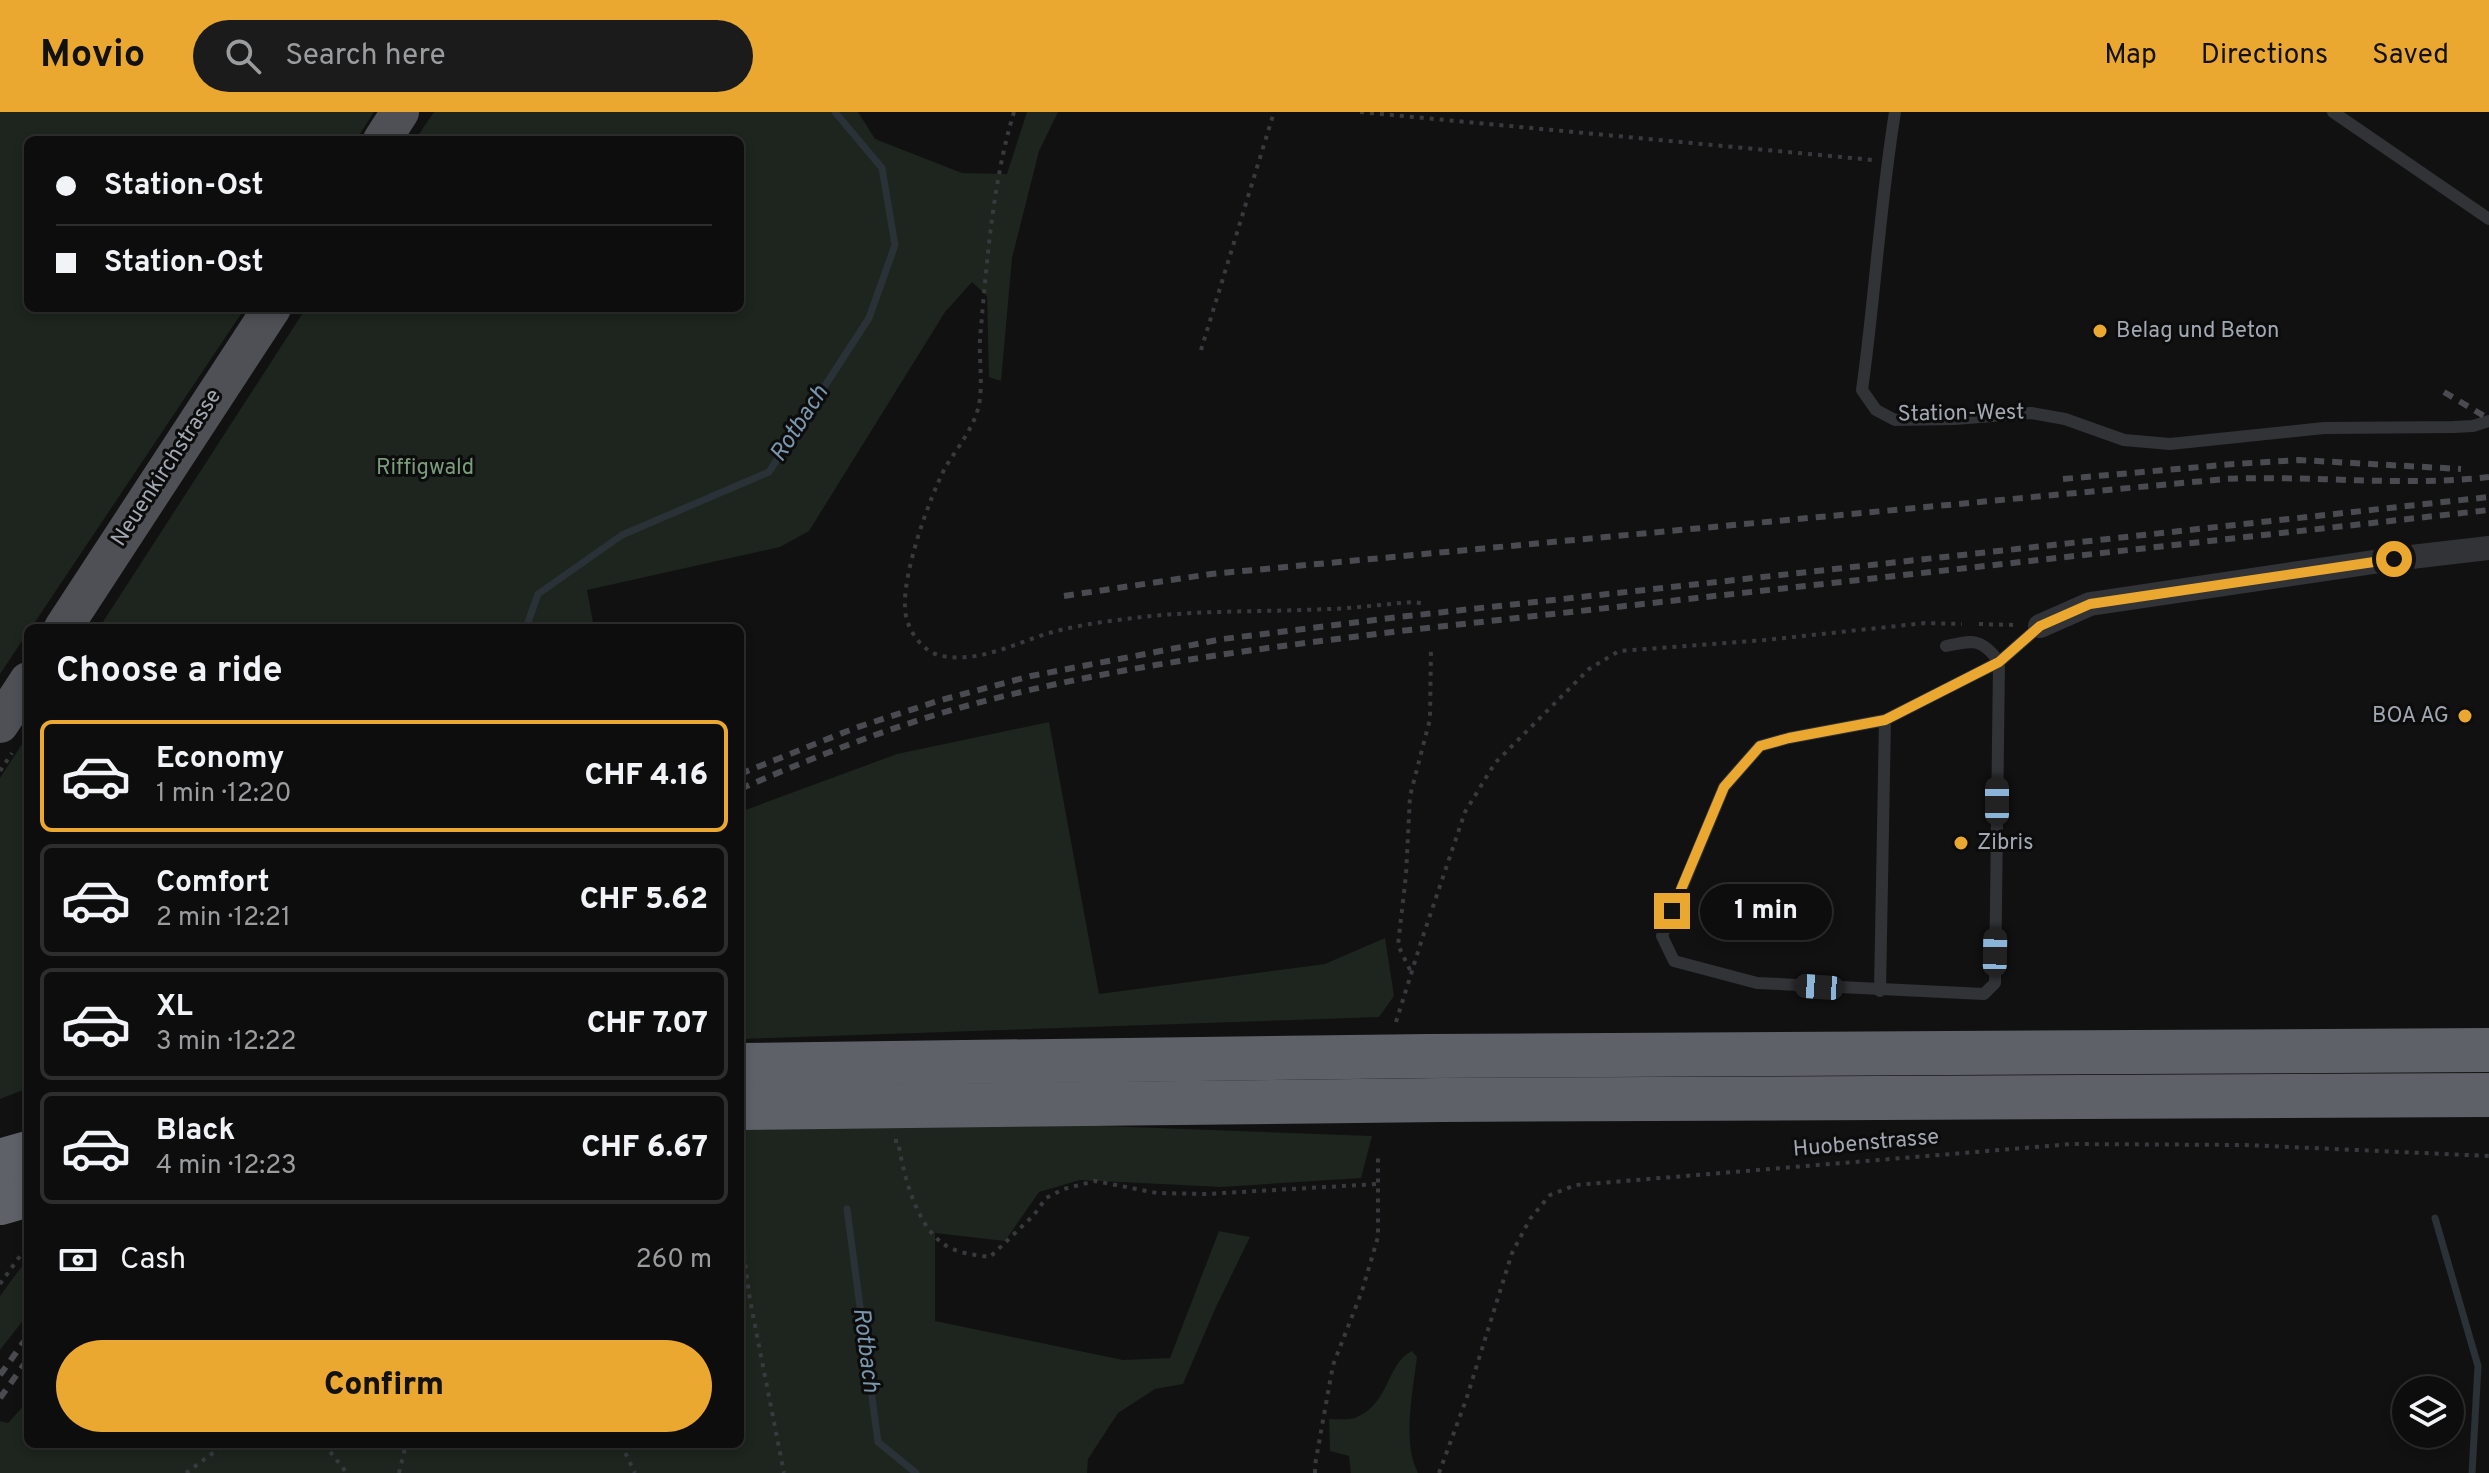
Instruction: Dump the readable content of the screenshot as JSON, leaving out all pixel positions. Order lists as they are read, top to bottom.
{
  "streets": {
    "main road": ["Neuenkirchstrasse"],
    "lane": ["Station-West"],
    "path": ["Huobenstrasse"]
  },
  "water": ["Rotbach"],
  "parks": ["Riffigwald"],
  "places": ["Belag und Beton", "BOA AG", "Zibris"],
  "page": {
    "header": "Movio",
    "search": "Search here",
    "nav": ["Map", "Directions", "Saved"],
    "banner": ["Station-Ost", "Station-Ost"],
    "heading": "Choose a ride",
    "list": [
      {
        "name": "Economy",
        "note": "1 min · 12:20",
        "value": "CHF 4.16"
      },
      {
        "name": "Comfort",
        "note": "2 min · 12:21",
        "value": "CHF 5.62"
      },
      {
        "name": "XL",
        "note": "3 min · 12:22",
        "value": "CHF 7.07"
      },
      {
        "name": "Black",
        "note": "4 min · 12:23",
        "value": "CHF 6.67"
      }
    ],
    "bubble": "1 min",
    "pay": ["Cash", "260 m"],
    "buttons": "Confirm"
  }
}
